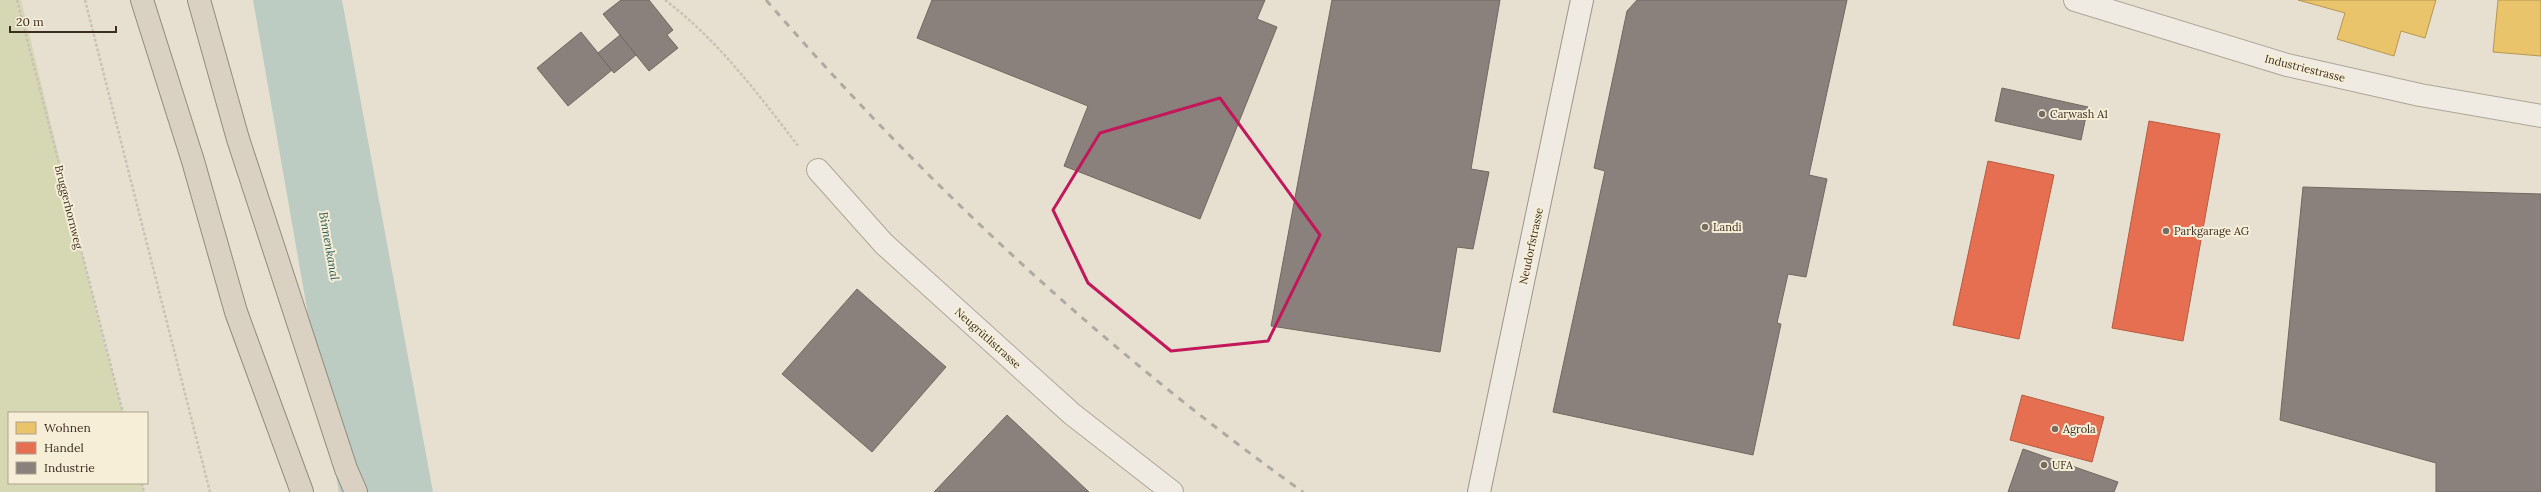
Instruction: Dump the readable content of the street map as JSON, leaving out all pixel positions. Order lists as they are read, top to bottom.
{
  "streets": {
    "street": ["Industriestrasse", "Neudorfstrasse", "Neugrütlistrasse"],
    "path": ["Bruggerhornweg"]
  },
  "water": ["Binnenkanal"],
  "places": [
    "Carwash A1",
    "Landi",
    "Parkgarage AG",
    "Agrola",
    "UFA"
  ],
  "legend": ["Wohnen", "Handel", "Industrie"],
  "scale_bar": "20 m"
}
